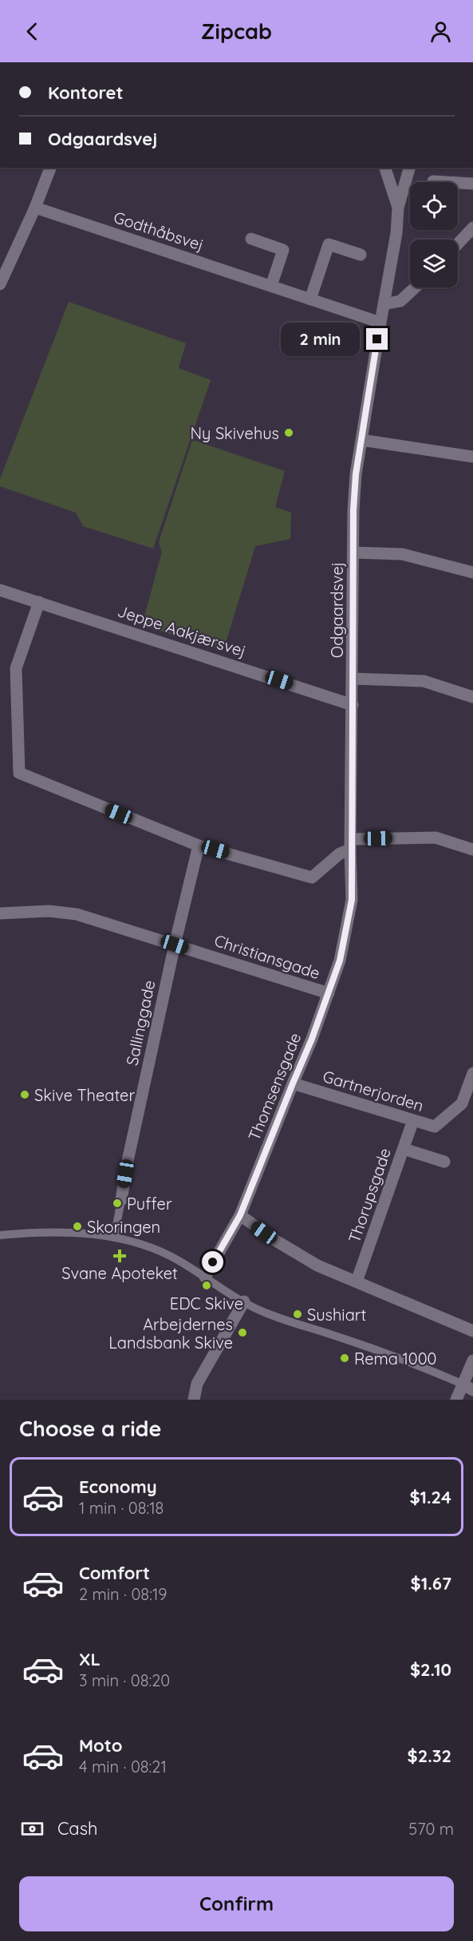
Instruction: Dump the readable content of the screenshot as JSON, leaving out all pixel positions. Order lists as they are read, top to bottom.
{
  "streets": {
    "street": [
      "Godthåbsvej",
      "Odgaardsvej",
      "Jeppe Aakjærsvej",
      "Christiansgade",
      "Sallinggade",
      "Thomsensgade",
      "Gartnerjorden",
      "Thorupsgade"
    ]
  },
  "crossings": [
    ["Godthåbsvej", "Odgaardsvej"],
    ["Odgaardsvej", "Jeppe Aakjærsvej"],
    ["Odgaardsvej", "Thomsensgade"],
    ["Christiansgade", "Sallinggade"],
    ["Christiansgade", "Thomsensgade"],
    ["Thomsensgade", "Gartnerjorden"],
    ["Gartnerjorden", "Thorupsgade"]
  ],
  "places": {
    "other": [
      "Ny Skivehus",
      "Skive Theater",
      "Puffer",
      "Skoringen",
      "EDC Skive",
      "Sushiart",
      "Arbejdernes Landsbank Skive",
      "Rema 1000"
    ],
    "health": ["Svane Apoteket"]
  },
  "page": {
    "header": "Zipcab",
    "banner": ["Kontoret", "Odgaardsvej"],
    "bubble": "2 min",
    "heading": "Choose a ride",
    "list": [
      {
        "name": "Economy",
        "note": "1 min · 08:18",
        "value": "$1.24"
      },
      {
        "name": "Comfort",
        "note": "2 min · 08:19",
        "value": "$1.67"
      },
      {
        "name": "XL",
        "note": "3 min · 08:20",
        "value": "$2.10"
      },
      {
        "name": "Moto",
        "note": "4 min · 08:21",
        "value": "$2.32"
      }
    ],
    "pay": ["Cash", "570 m"],
    "buttons": "Confirm"
  }
}
